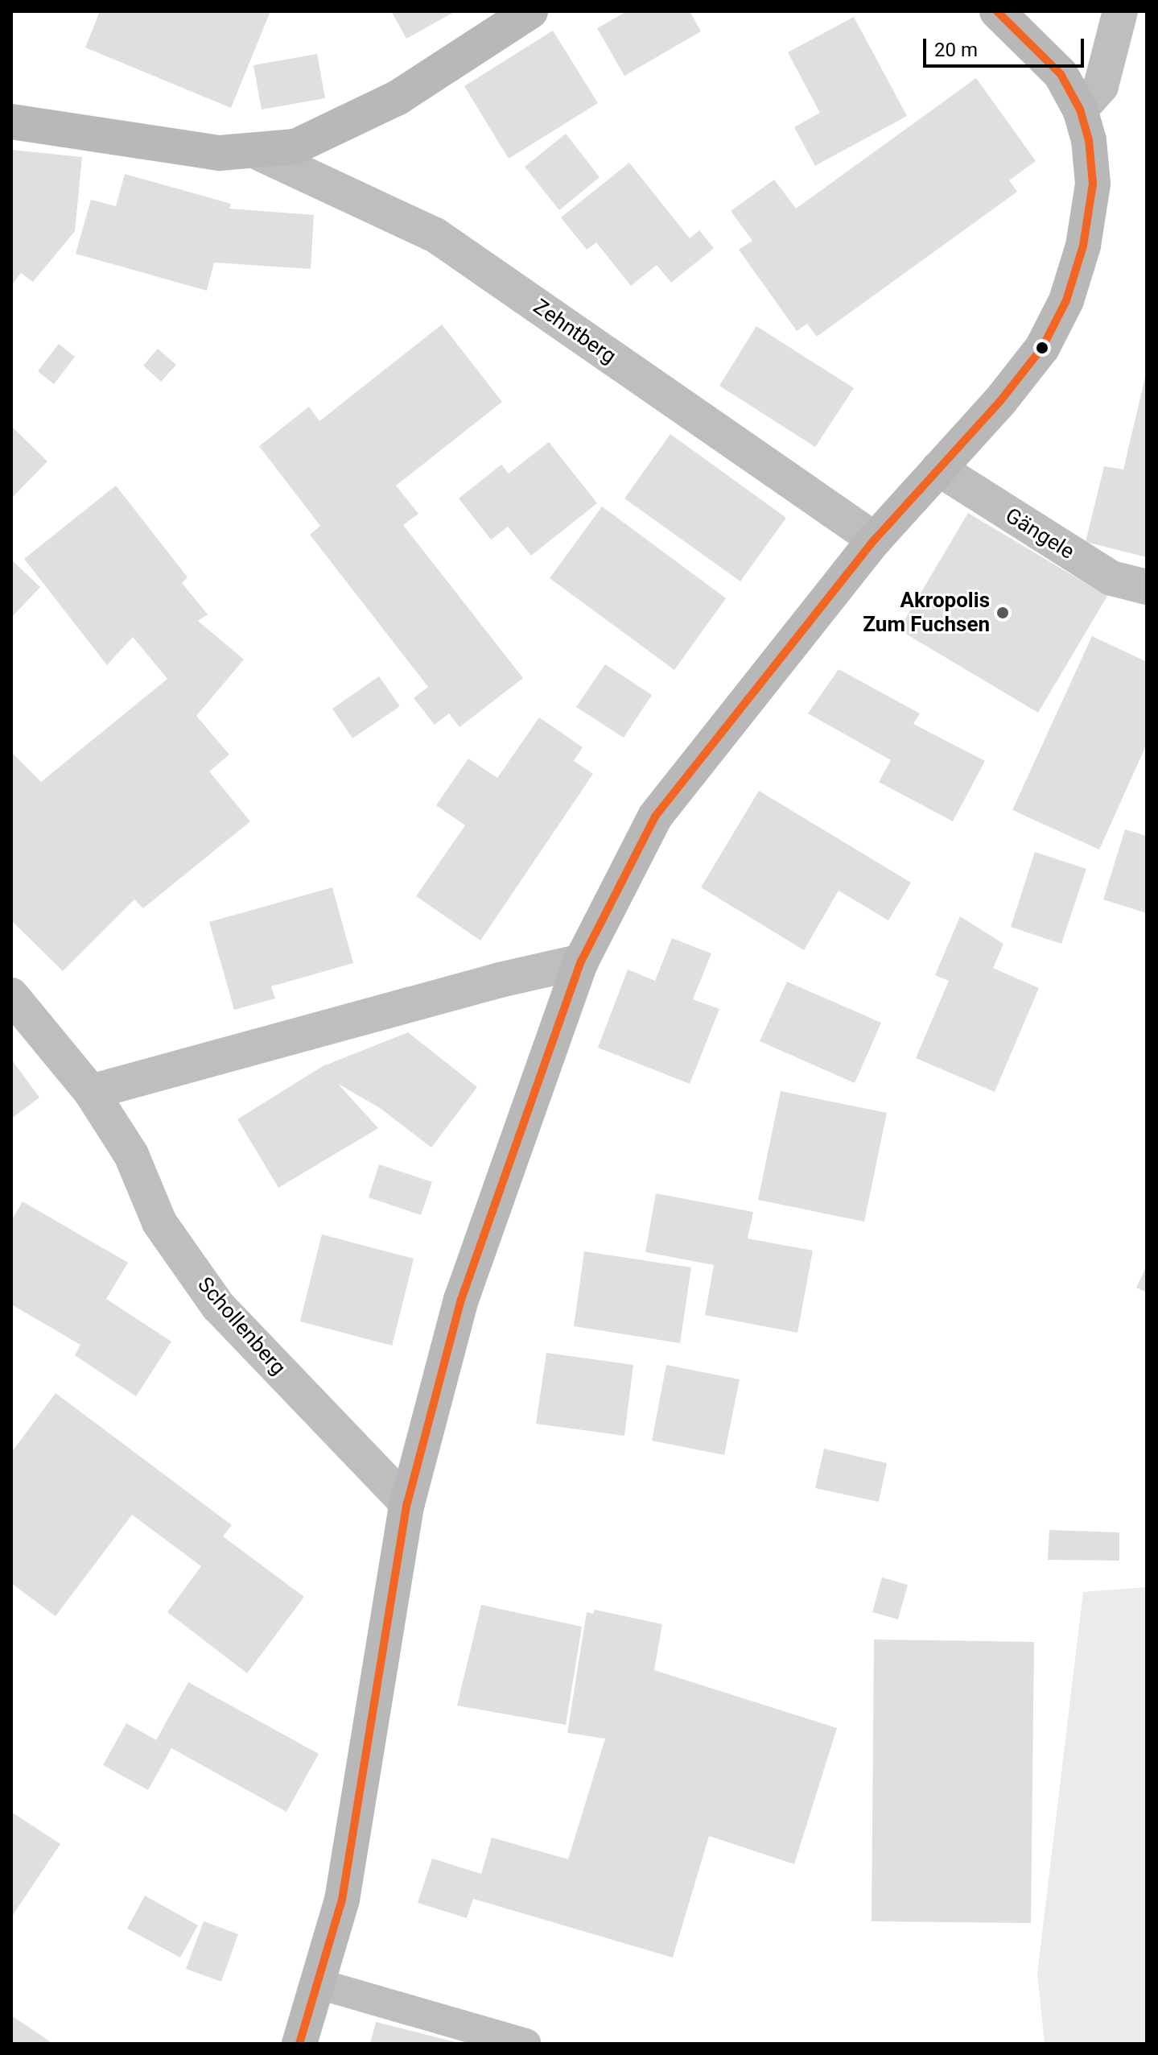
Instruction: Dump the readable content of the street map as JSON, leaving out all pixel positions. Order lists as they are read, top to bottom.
{
  "streets": {
    "street": ["Zehntberg", "Gängele", "Schollenberg"]
  },
  "places": ["Akropolis Zum Fuchsen"],
  "scale_bar": "20 m"
}
